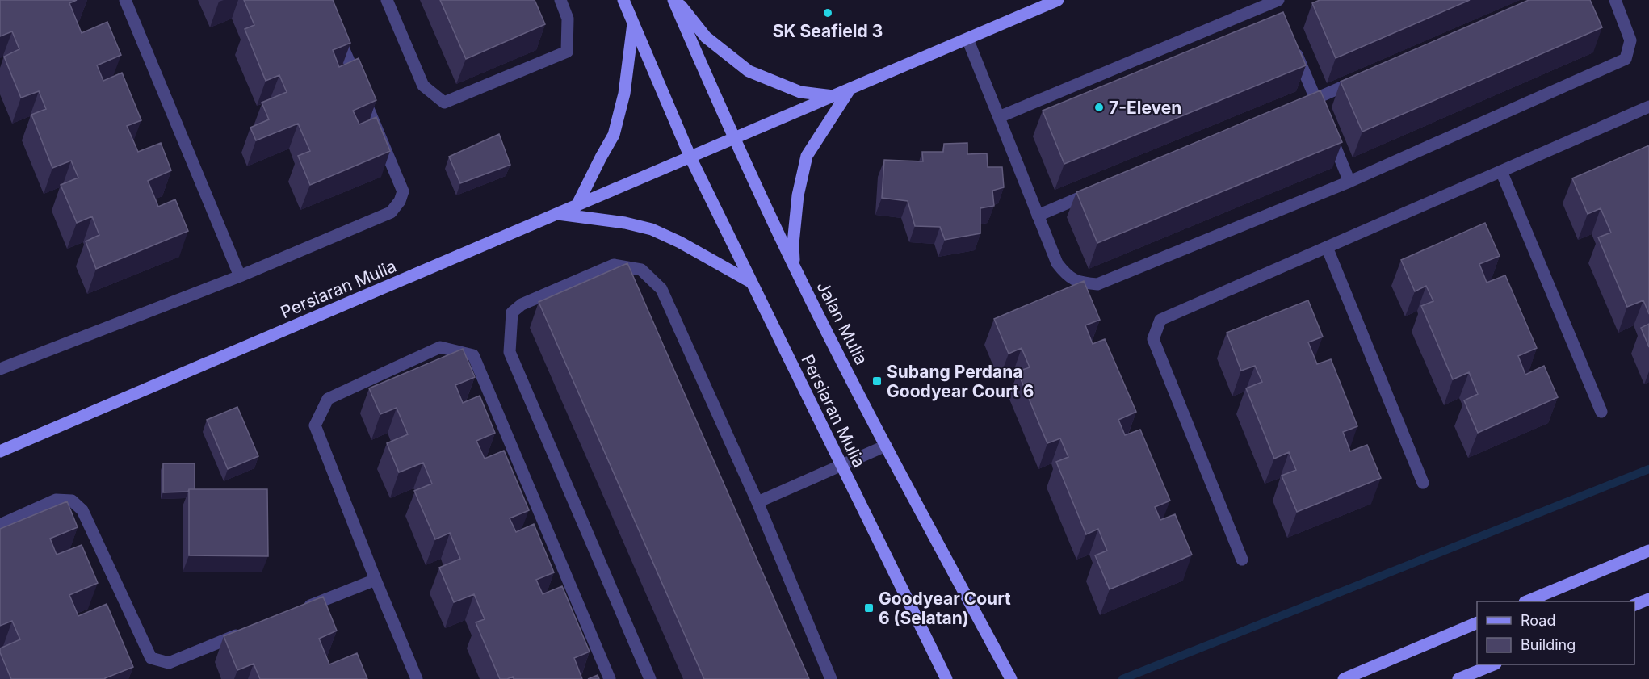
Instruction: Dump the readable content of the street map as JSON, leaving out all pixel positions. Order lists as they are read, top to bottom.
{
  "streets": {
    "main road": ["Persiaran Mulia", "Jalan Mulia"]
  },
  "crossings": [
    ["Persiaran Mulia", "Jalan Mulia"]
  ],
  "places": {
    "other": ["SK Seafield 3", "7-Eleven"],
    "transit": ["Subang Perdana Goodyear Court 6", "Goodyear Court 6 (Selatan)"]
  },
  "legend": ["Road", "Building"]
}
